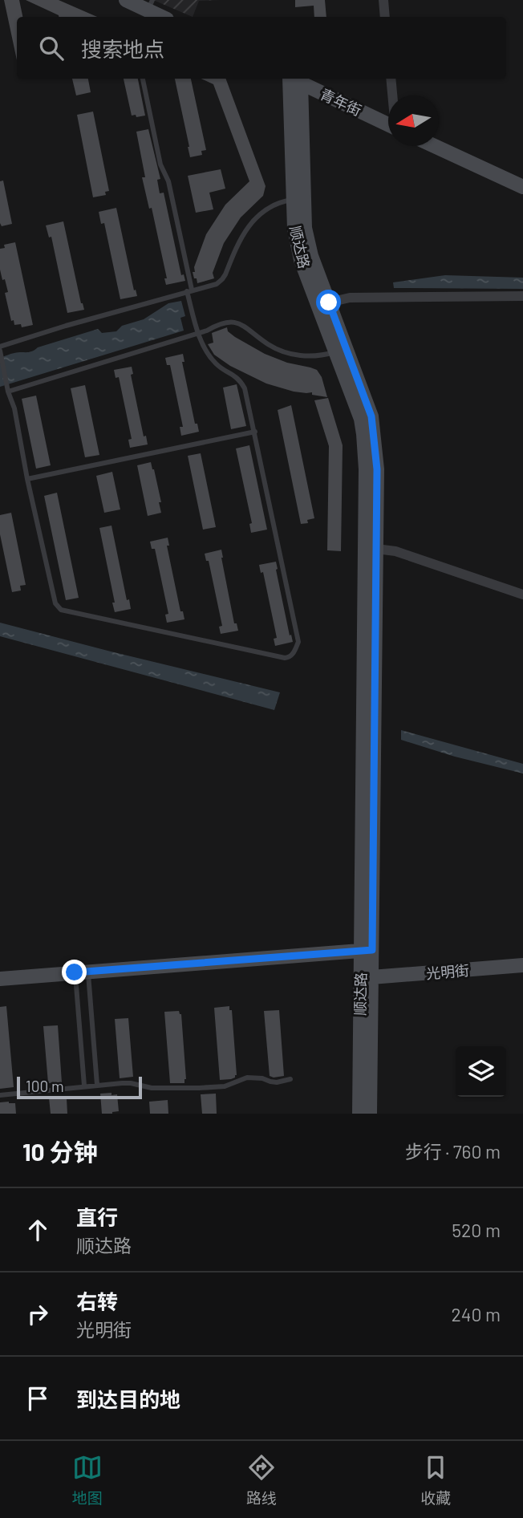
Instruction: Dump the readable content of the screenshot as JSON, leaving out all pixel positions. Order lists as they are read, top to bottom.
{
  "streets": {
    "main road": ["青年街", "顺达路", "光明街"]
  },
  "crossings": [
    ["青年街", "顺达路"],
    ["顺达路", "光明街"]
  ],
  "scale_bar": "100 m",
  "north": "left",
  "page": {
    "search": "搜索地点",
    "scale": "100 m",
    "heading": ["10 分钟", "步行 · 760 m"],
    "list": [
      ["直行", "顺达路", "520 m"],
      ["右转", "光明街", "240 m"],
      "到达目的地"
    ],
    "nav": ["地图", "路线", "收藏"]
  }
}
